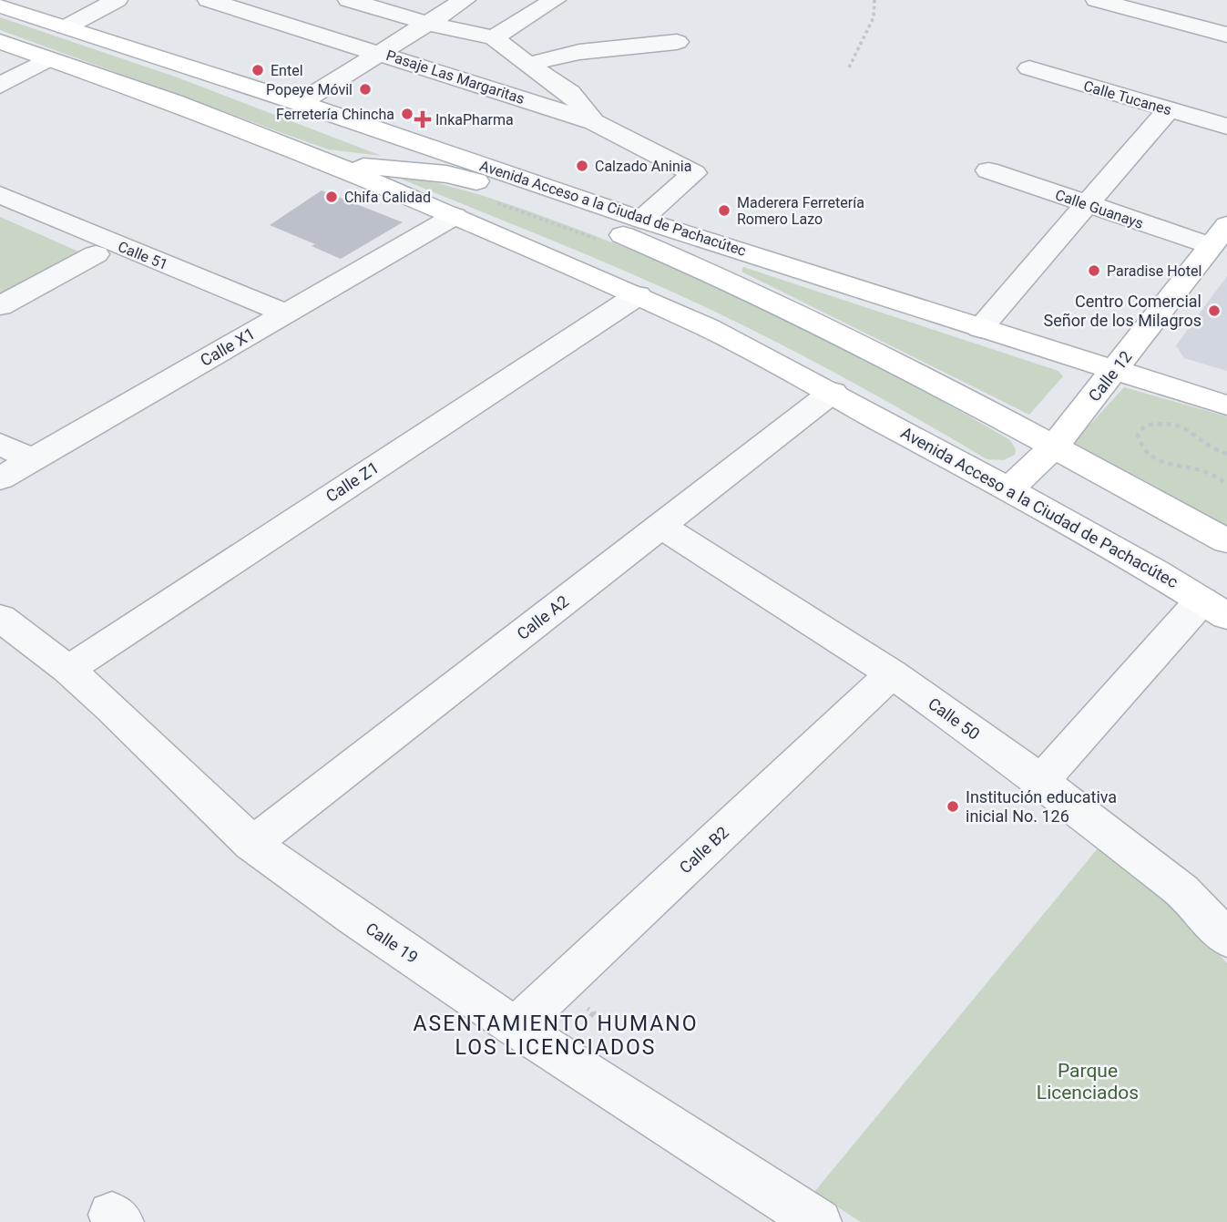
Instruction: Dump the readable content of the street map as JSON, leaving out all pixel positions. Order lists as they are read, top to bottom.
{
  "streets": {
    "main road": ["Avenida Acceso a la Ciudad de Pachacútec", "Calle 12"],
    "street": [
      "Pasaje Las Margaritas",
      "Calle Tucanes",
      "Calle Guanays",
      "Calle 51",
      "Calle X1",
      "Calle Z1",
      "Calle A2",
      "Calle 50",
      "Calle B2",
      "Calle 19"
    ]
  },
  "crossings": [
    ["Pasaje Las Margaritas", "Avenida Acceso a la Ciudad de Pachacútec"],
    ["Avenida Acceso a la Ciudad de Pachacútec", "Calle X1"],
    ["Avenida Acceso a la Ciudad de Pachacútec", "Calle 12"],
    ["Avenida Acceso a la Ciudad de Pachacútec", "Calle Z1"],
    ["Avenida Acceso a la Ciudad de Pachacútec", "Calle A2"],
    ["Calle Guanays", "Calle 12"],
    ["Calle 51", "Calle X1"],
    ["Calle Z1", "Calle 19"],
    ["Calle A2", "Calle 50"],
    ["Calle A2", "Calle 19"],
    ["Calle 50", "Calle B2"],
    ["Calle B2", "Calle 19"]
  ],
  "districts": ["ASENTAMIENTO HUMANO LOS LICENCIADOS"],
  "parks": ["Parque Licenciados"],
  "places": {
    "other": [
      "Entel",
      "Popeye Móvil",
      "Ferretería Chincha",
      "Calzado Aninia",
      "Chifa Calidad",
      "Maderera Ferretería Romero Lazo",
      "Paradise Hotel",
      "Centro Comercial Señor de los Milagros",
      "Institución educativa inicial No. 126"
    ],
    "health": ["InkaPharma"]
  }
}
